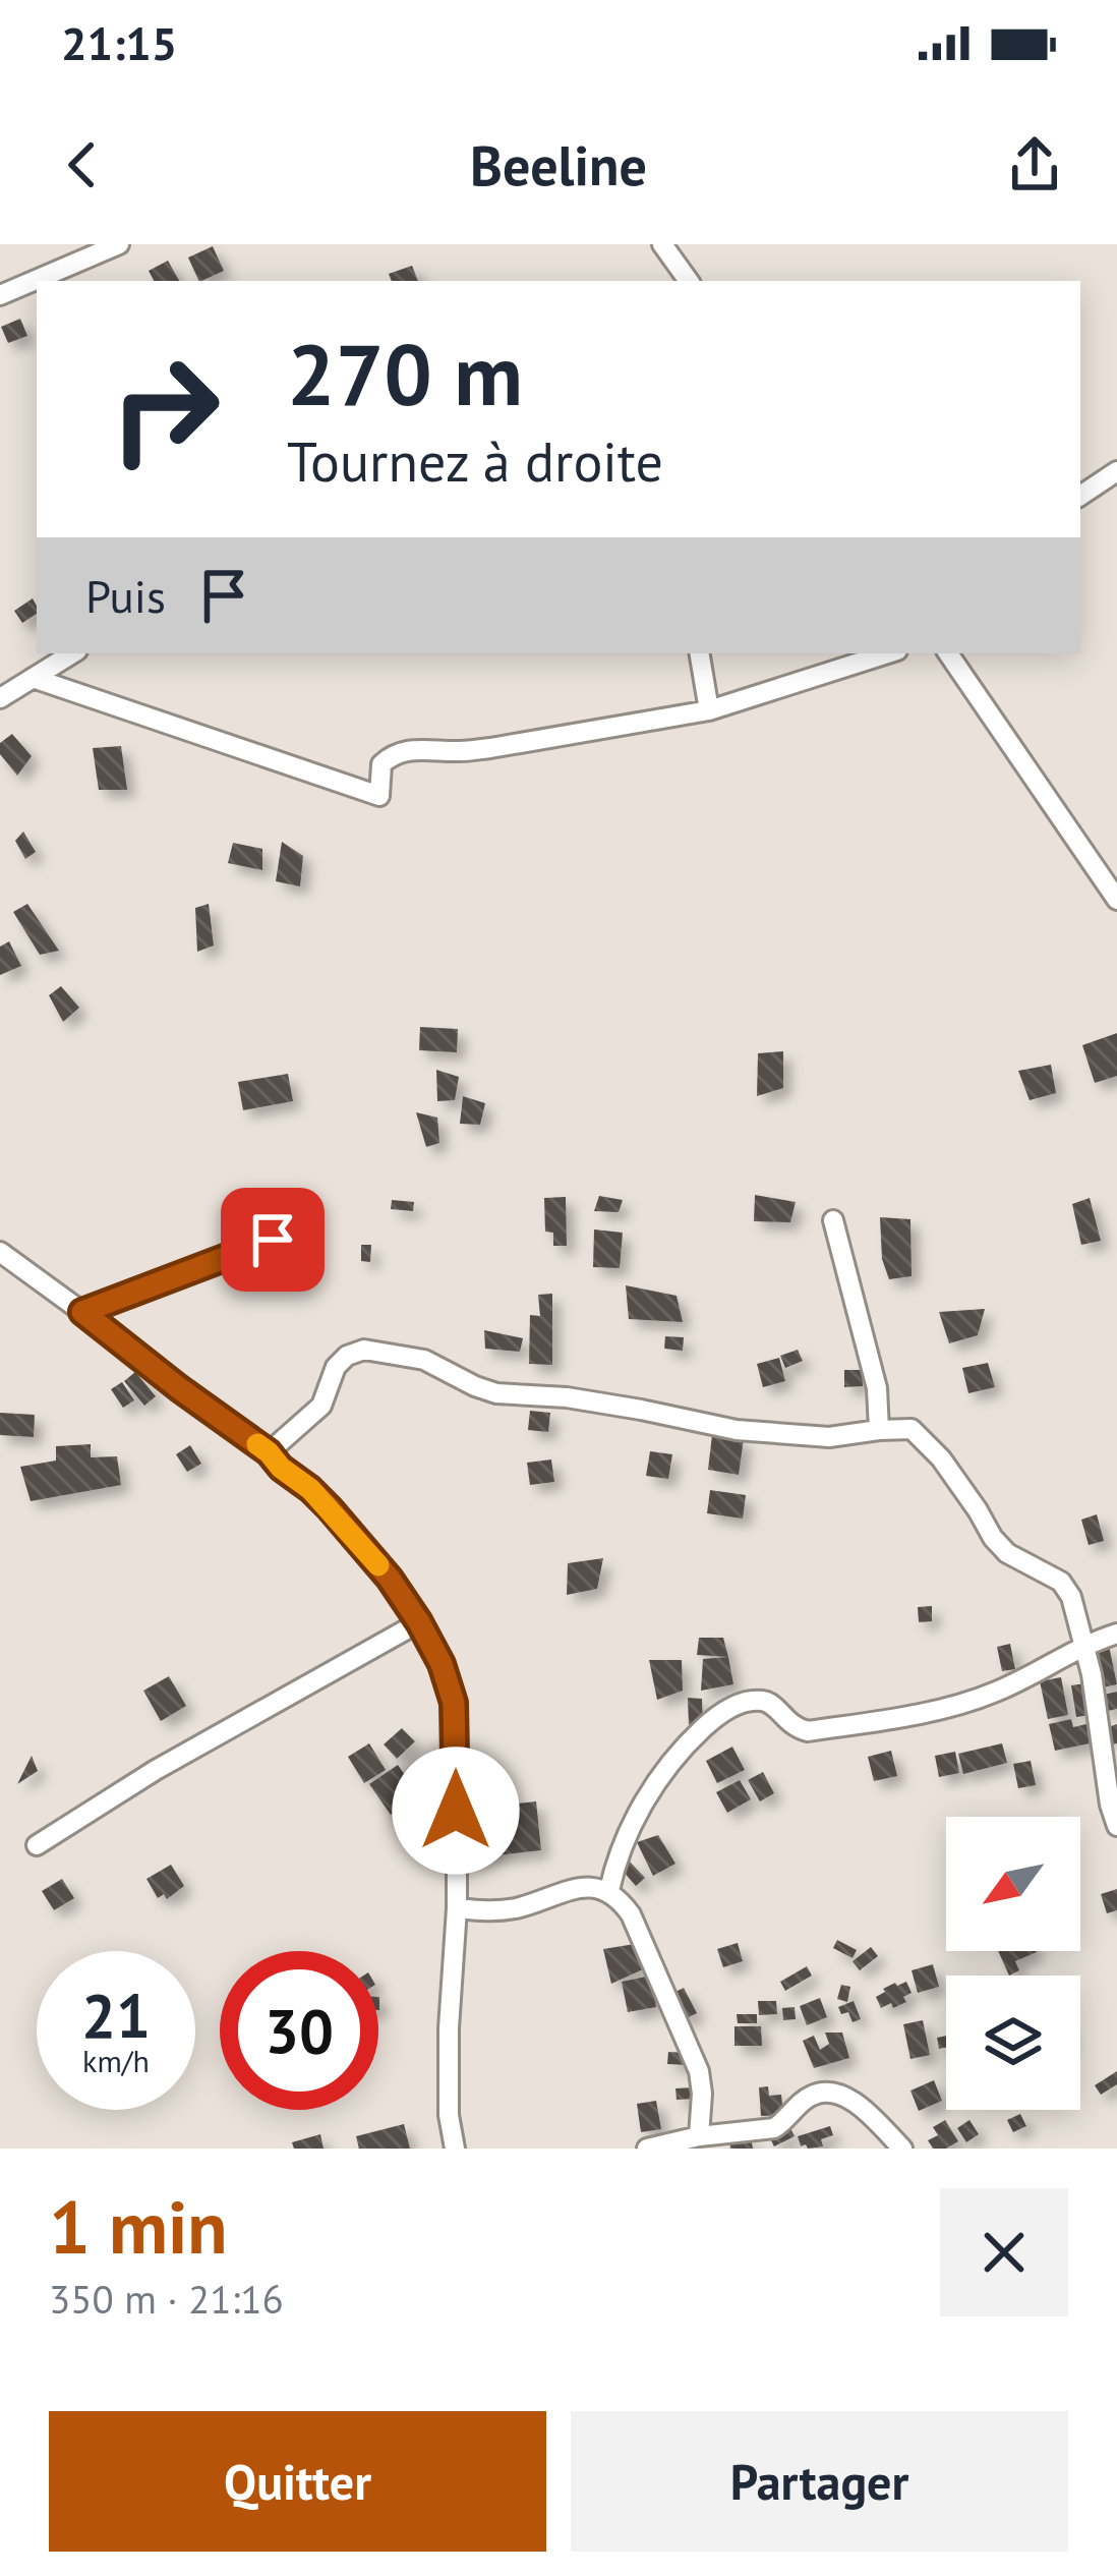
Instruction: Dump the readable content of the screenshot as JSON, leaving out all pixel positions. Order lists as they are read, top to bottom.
{
  "north": "bottom left",
  "page": {
    "status": "21:15",
    "header": "Beeline",
    "turn": ["270 m", "Tournez à droite"],
    "then": "Puis",
    "speed": "21 km/h",
    "limit": "30",
    "heading": ["1 min", "350 m · 21:16"],
    "buttons": ["Quitter", "Partager"]
  }
}
